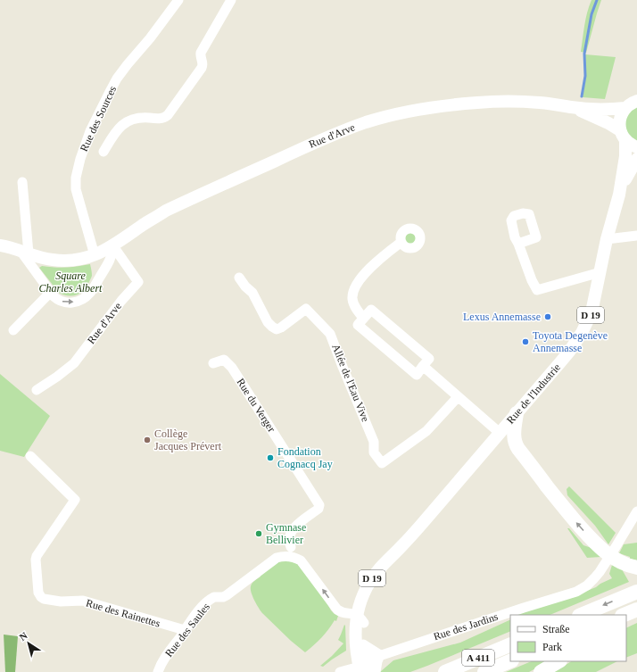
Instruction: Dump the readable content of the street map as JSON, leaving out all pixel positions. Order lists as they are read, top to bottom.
{
  "streets": {
    "highway": ["A 411"],
    "main road": ["Rue d'Arve", "D 19", "Rue de l'Industrie"],
    "street": [
      "Rue des Sources",
      "Allée de l'Eau Vive",
      "Rue du Verger",
      "Rue des Rainettes",
      "Rue des Jardins",
      "Rue des Saules"
    ]
  },
  "crossings": [
    ["Rue des Sources", "Rue d'Arve"],
    ["Rue d'Arve", "Rue de l'Industrie"],
    ["Rue de l'Industrie", "Rue des Jardins"],
    ["Rue des Rainettes", "Rue des Saules"]
  ],
  "parks": ["Square Charles Albert"],
  "places": [
    "Lexus Annemasse",
    "Toyota Degenève Annemasse",
    "Collège Jacques Prévert",
    "Fondation Cognacq Jay",
    "Gymnase Bellivier"
  ],
  "legend": ["Straße", "Park"],
  "north": "top left"
}
